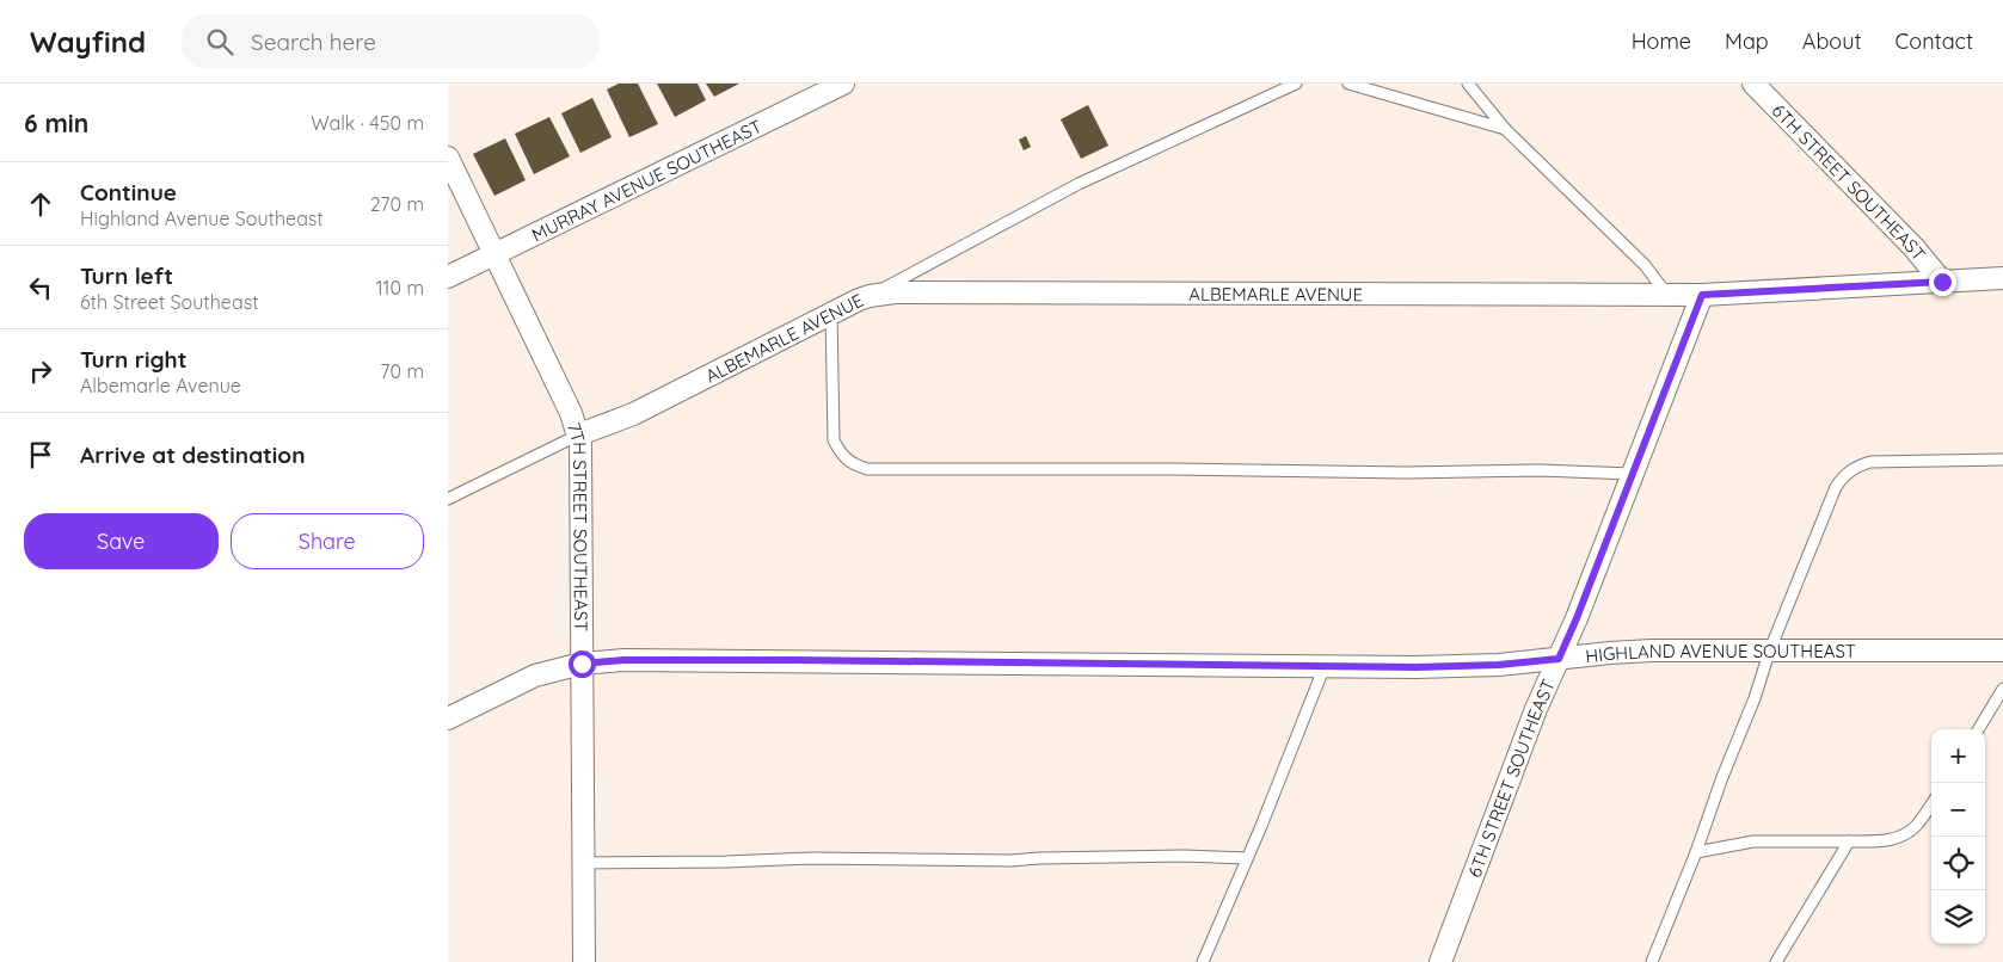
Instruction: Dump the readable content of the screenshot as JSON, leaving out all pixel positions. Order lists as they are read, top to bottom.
{
  "streets": {
    "street": [
      "MURRAY AVENUE SOUTHEAST",
      "6TH STREET SOUTHEAST",
      "ALBEMARLE AVENUE",
      "7TH STREET SOUTHEAST",
      "HIGHLAND AVENUE SOUTHEAST"
    ]
  },
  "crossings": [
    ["MURRAY AVENUE SOUTHEAST", "7TH STREET SOUTHEAST"],
    ["6TH STREET SOUTHEAST", "ALBEMARLE AVENUE"],
    ["6TH STREET SOUTHEAST", "HIGHLAND AVENUE SOUTHEAST"],
    ["ALBEMARLE AVENUE", "7TH STREET SOUTHEAST"],
    ["7TH STREET SOUTHEAST", "HIGHLAND AVENUE SOUTHEAST"]
  ],
  "page": {
    "header": "Wayfind",
    "search": "Search here",
    "nav": [
      "Home",
      "Map",
      "About",
      "Contact"
    ],
    "heading": ["6 min", "Walk · 450 m"],
    "list": [
      ["Continue", "Highland Avenue Southeast", "270 m"],
      ["Turn left", "6th Street Southeast", "110 m"],
      ["Turn right", "Albemarle Avenue", "70 m"],
      "Arrive at destination"
    ],
    "buttons": ["Save", "Share"],
    "map_buttons": ["+", "−"]
  }
}
